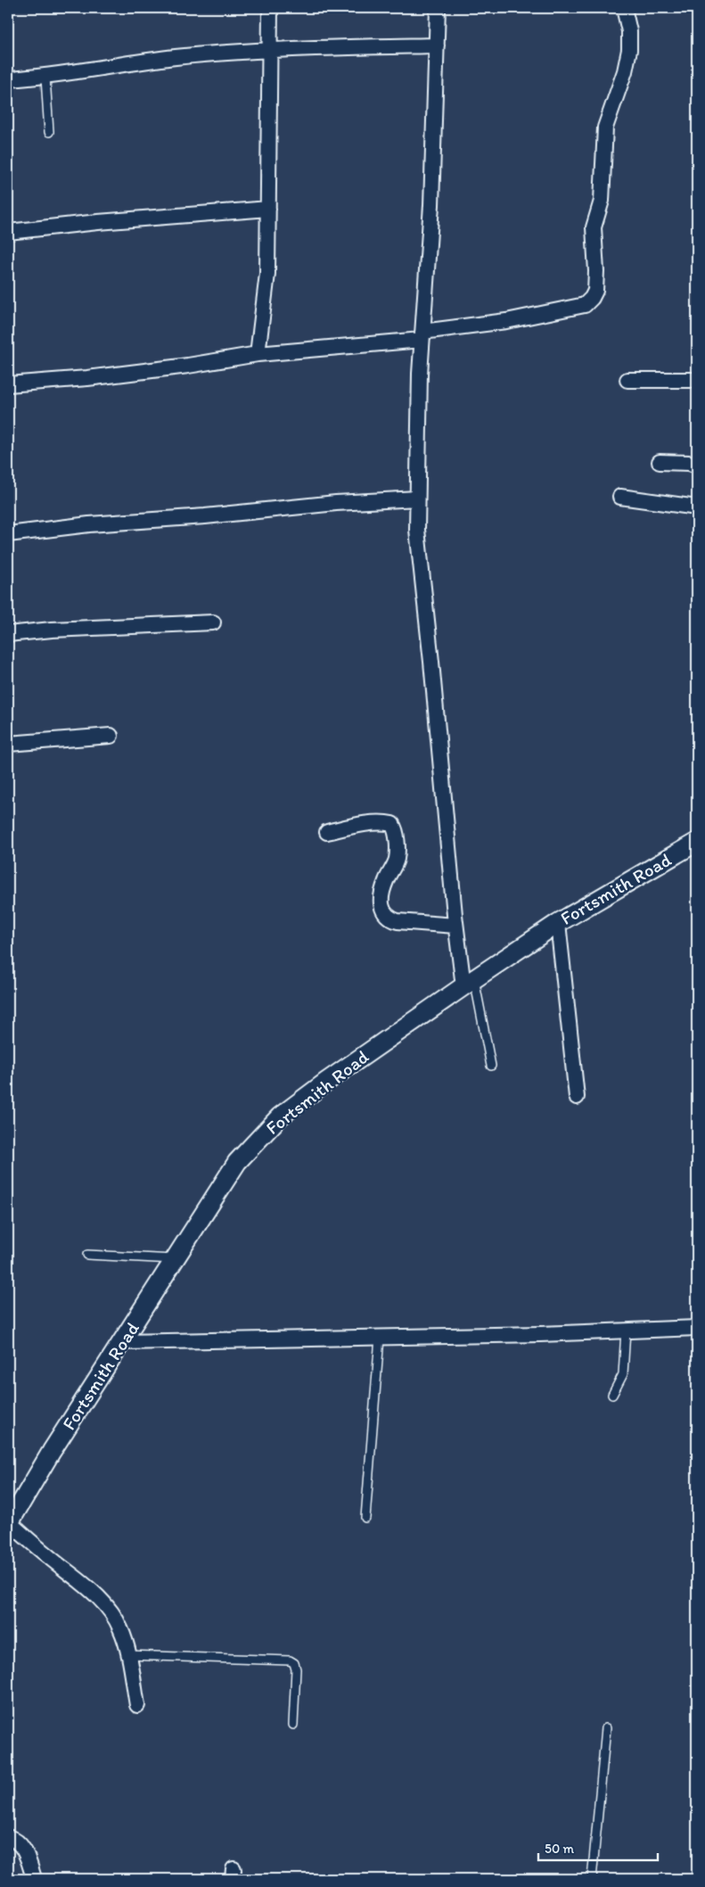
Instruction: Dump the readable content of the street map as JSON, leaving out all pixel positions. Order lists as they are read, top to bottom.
{
  "streets": {
    "street": ["Fortsmith Road"]
  },
  "scale_bar": "50 m"
}
